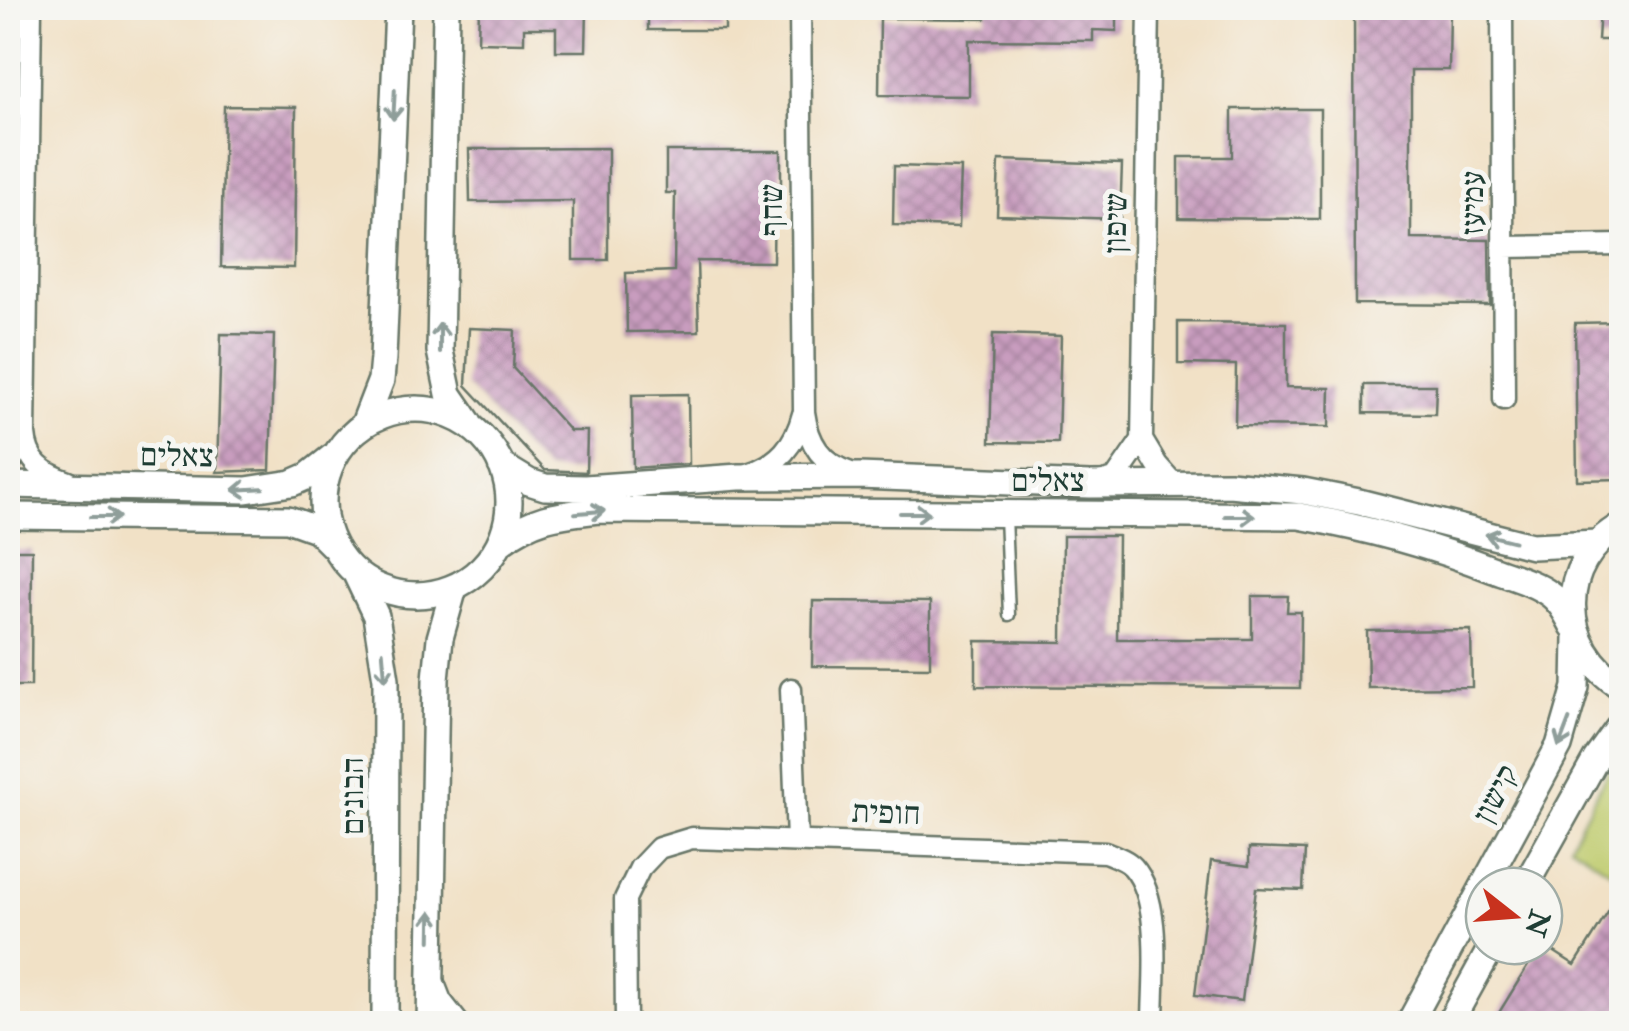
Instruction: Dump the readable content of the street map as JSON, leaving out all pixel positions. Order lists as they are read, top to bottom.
{
  "streets": {
    "street": [
      "עמיעז",
      "שחף",
      "שיפון",
      "צאלים",
      "קישון",
      "הבונים",
      "חופית"
    ]
  },
  "crossings": [
    ["שחף", "צאלים"],
    ["צאלים", "קישון"],
    ["צאלים", "הבונים"]
  ],
  "north": "right"
}
